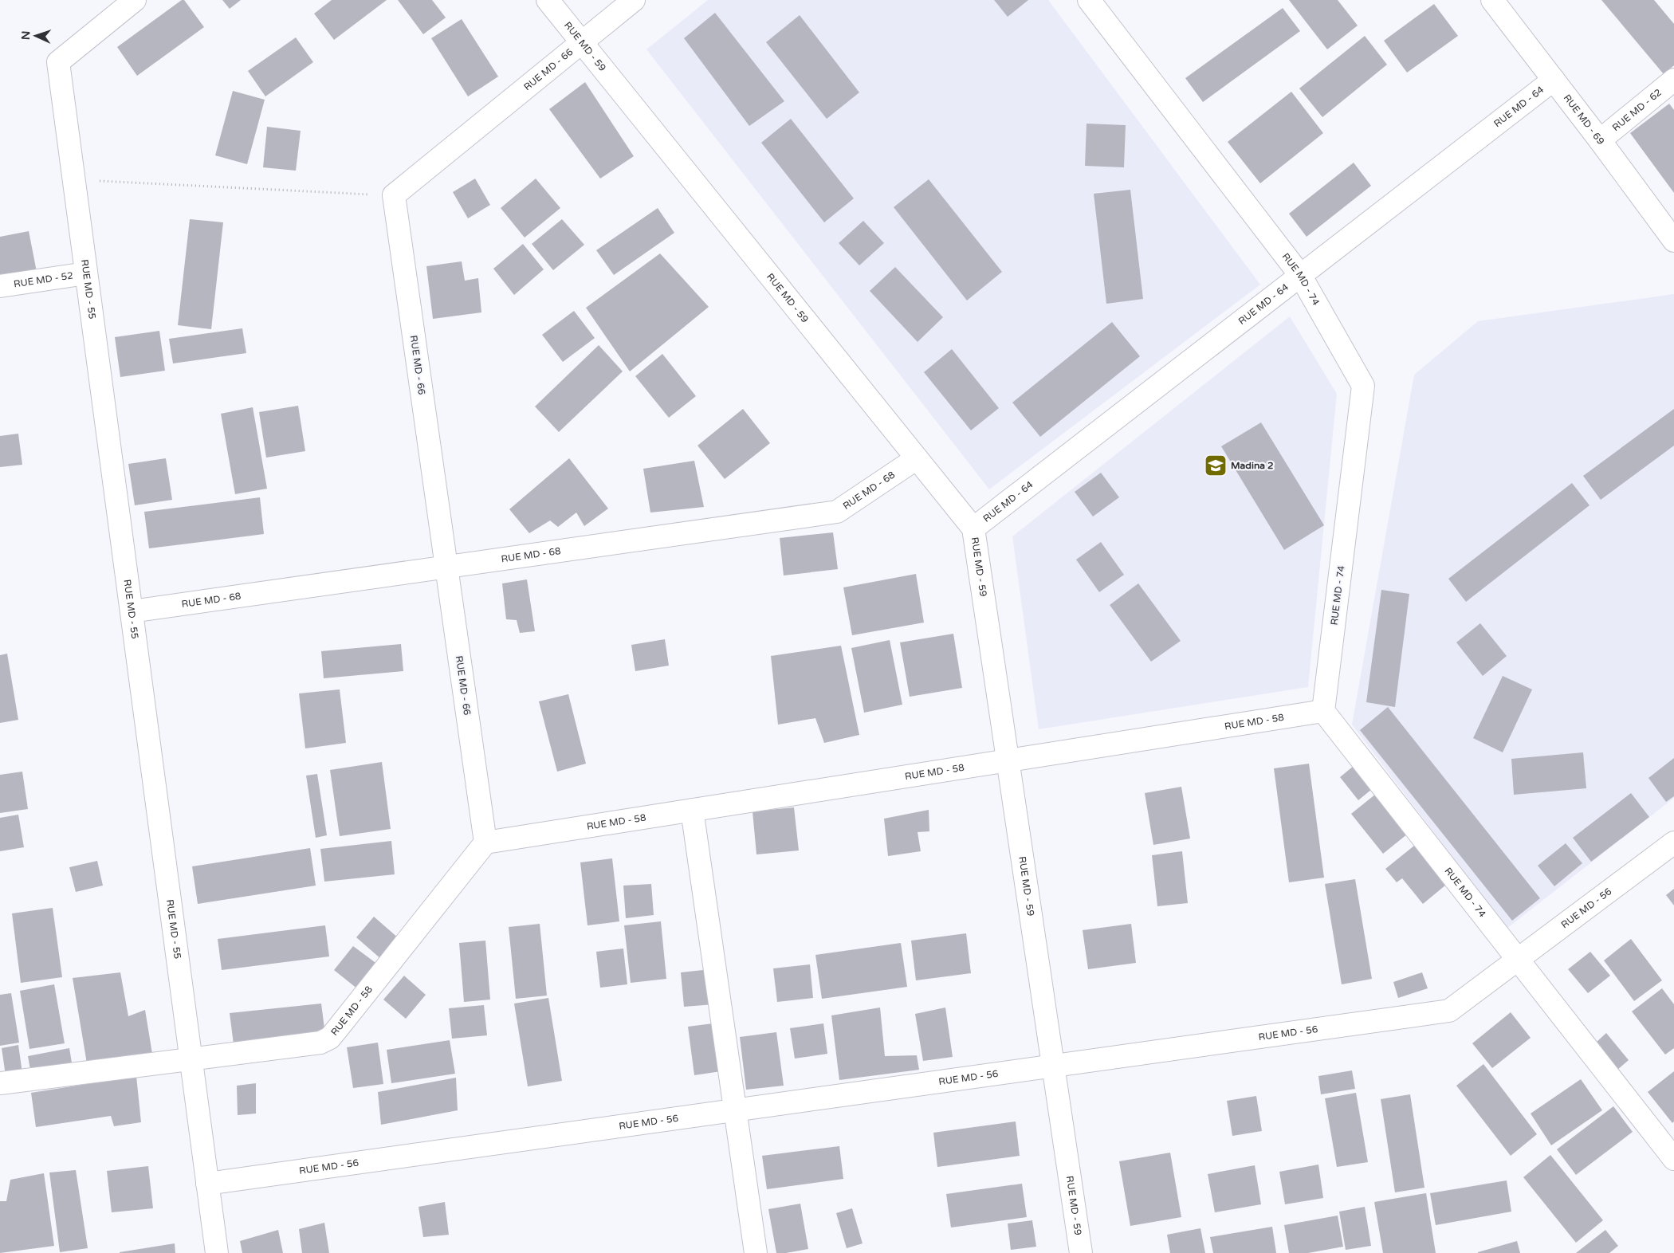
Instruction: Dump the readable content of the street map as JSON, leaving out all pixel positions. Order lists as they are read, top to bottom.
{
  "streets": {
    "street": [
      "RUE MD - 59",
      "RUE MD - 66",
      "RUE MD - 64",
      "RUE MD - 62",
      "RUE MD - 69",
      "RUE MD - 52",
      "RUE MD - 74",
      "RUE MD - 55",
      "RUE MD - 68",
      "RUE MD - 58",
      "RUE MD - 56"
    ]
  },
  "crossings": [
    ["RUE MD - 59", "RUE MD - 66"],
    ["RUE MD - 59", "RUE MD - 64"],
    ["RUE MD - 59", "RUE MD - 68"],
    ["RUE MD - 59", "RUE MD - 58"],
    ["RUE MD - 59", "RUE MD - 56"],
    ["RUE MD - 66", "RUE MD - 68"],
    ["RUE MD - 66", "RUE MD - 58"],
    ["RUE MD - 64", "RUE MD - 69"],
    ["RUE MD - 64", "RUE MD - 74"],
    ["RUE MD - 62", "RUE MD - 69"],
    ["RUE MD - 52", "RUE MD - 55"],
    ["RUE MD - 74", "RUE MD - 58"],
    ["RUE MD - 74", "RUE MD - 56"],
    ["RUE MD - 55", "RUE MD - 68"],
    ["RUE MD - 55", "RUE MD - 58"],
    ["RUE MD - 55", "RUE MD - 56"]
  ],
  "places": {
    "school or university": ["Madina 2"]
  },
  "north": "left"
}
